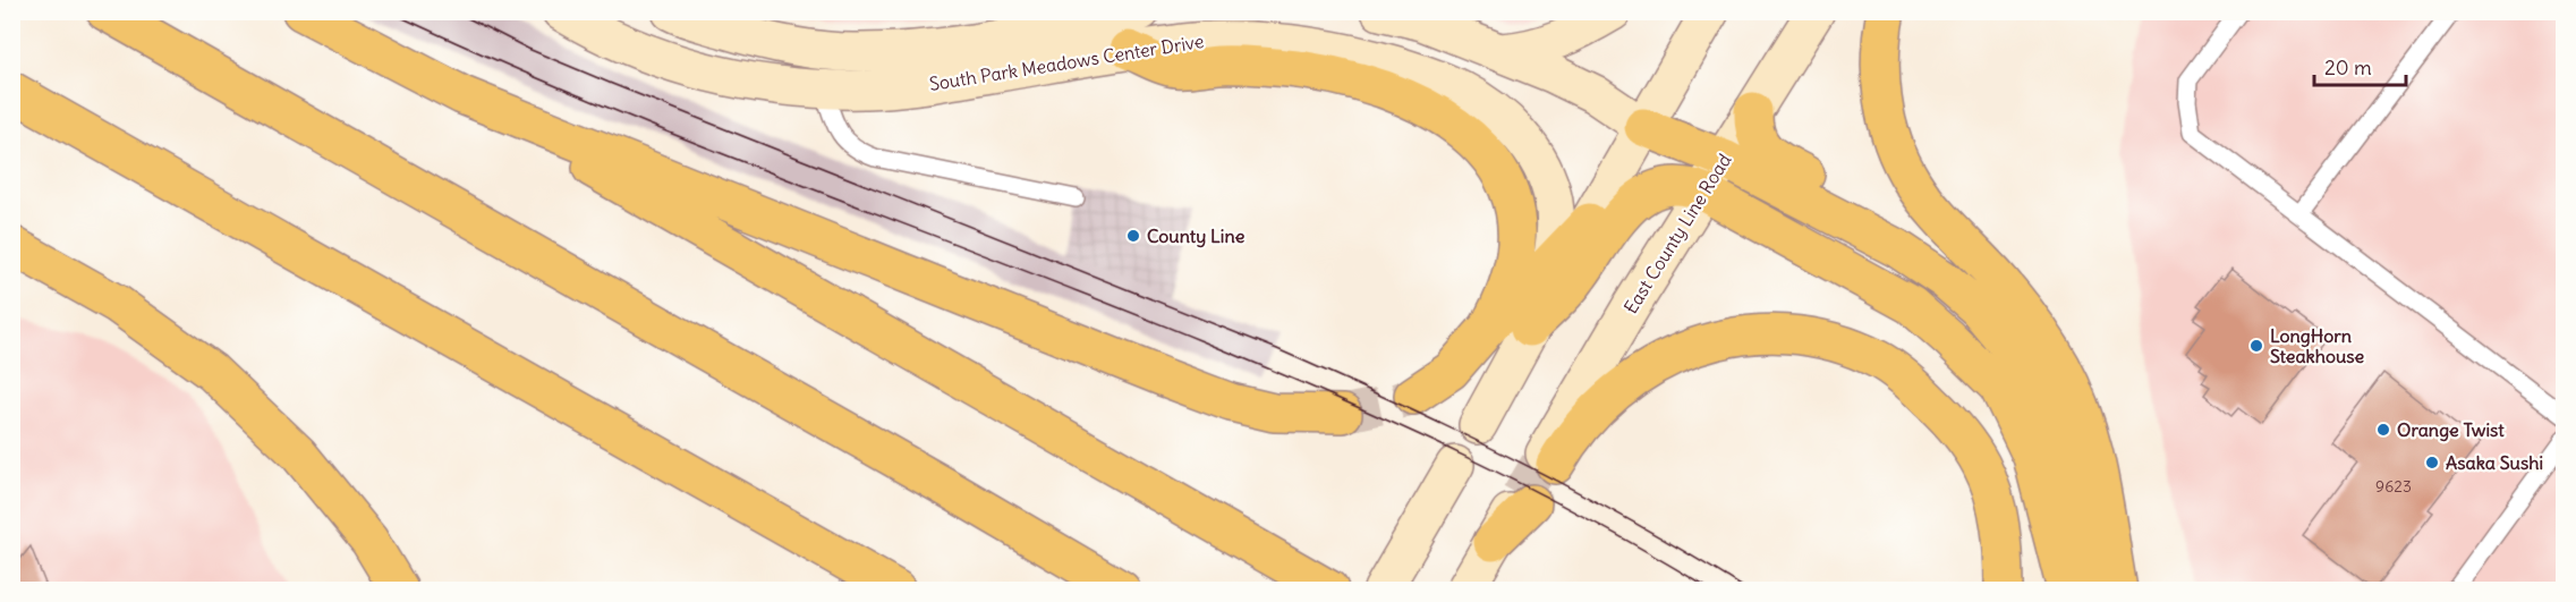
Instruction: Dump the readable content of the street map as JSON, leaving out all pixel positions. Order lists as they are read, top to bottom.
{
  "streets": {
    "main road": ["South Park Meadows Center Drive", "East County Line Road"]
  },
  "places": [
    "County Line",
    "LongHorn Steakhouse",
    "Orange Twist",
    "Asaka Sushi"
  ],
  "house_numbers": ["9623"],
  "scale_bar": "20 m"
}
